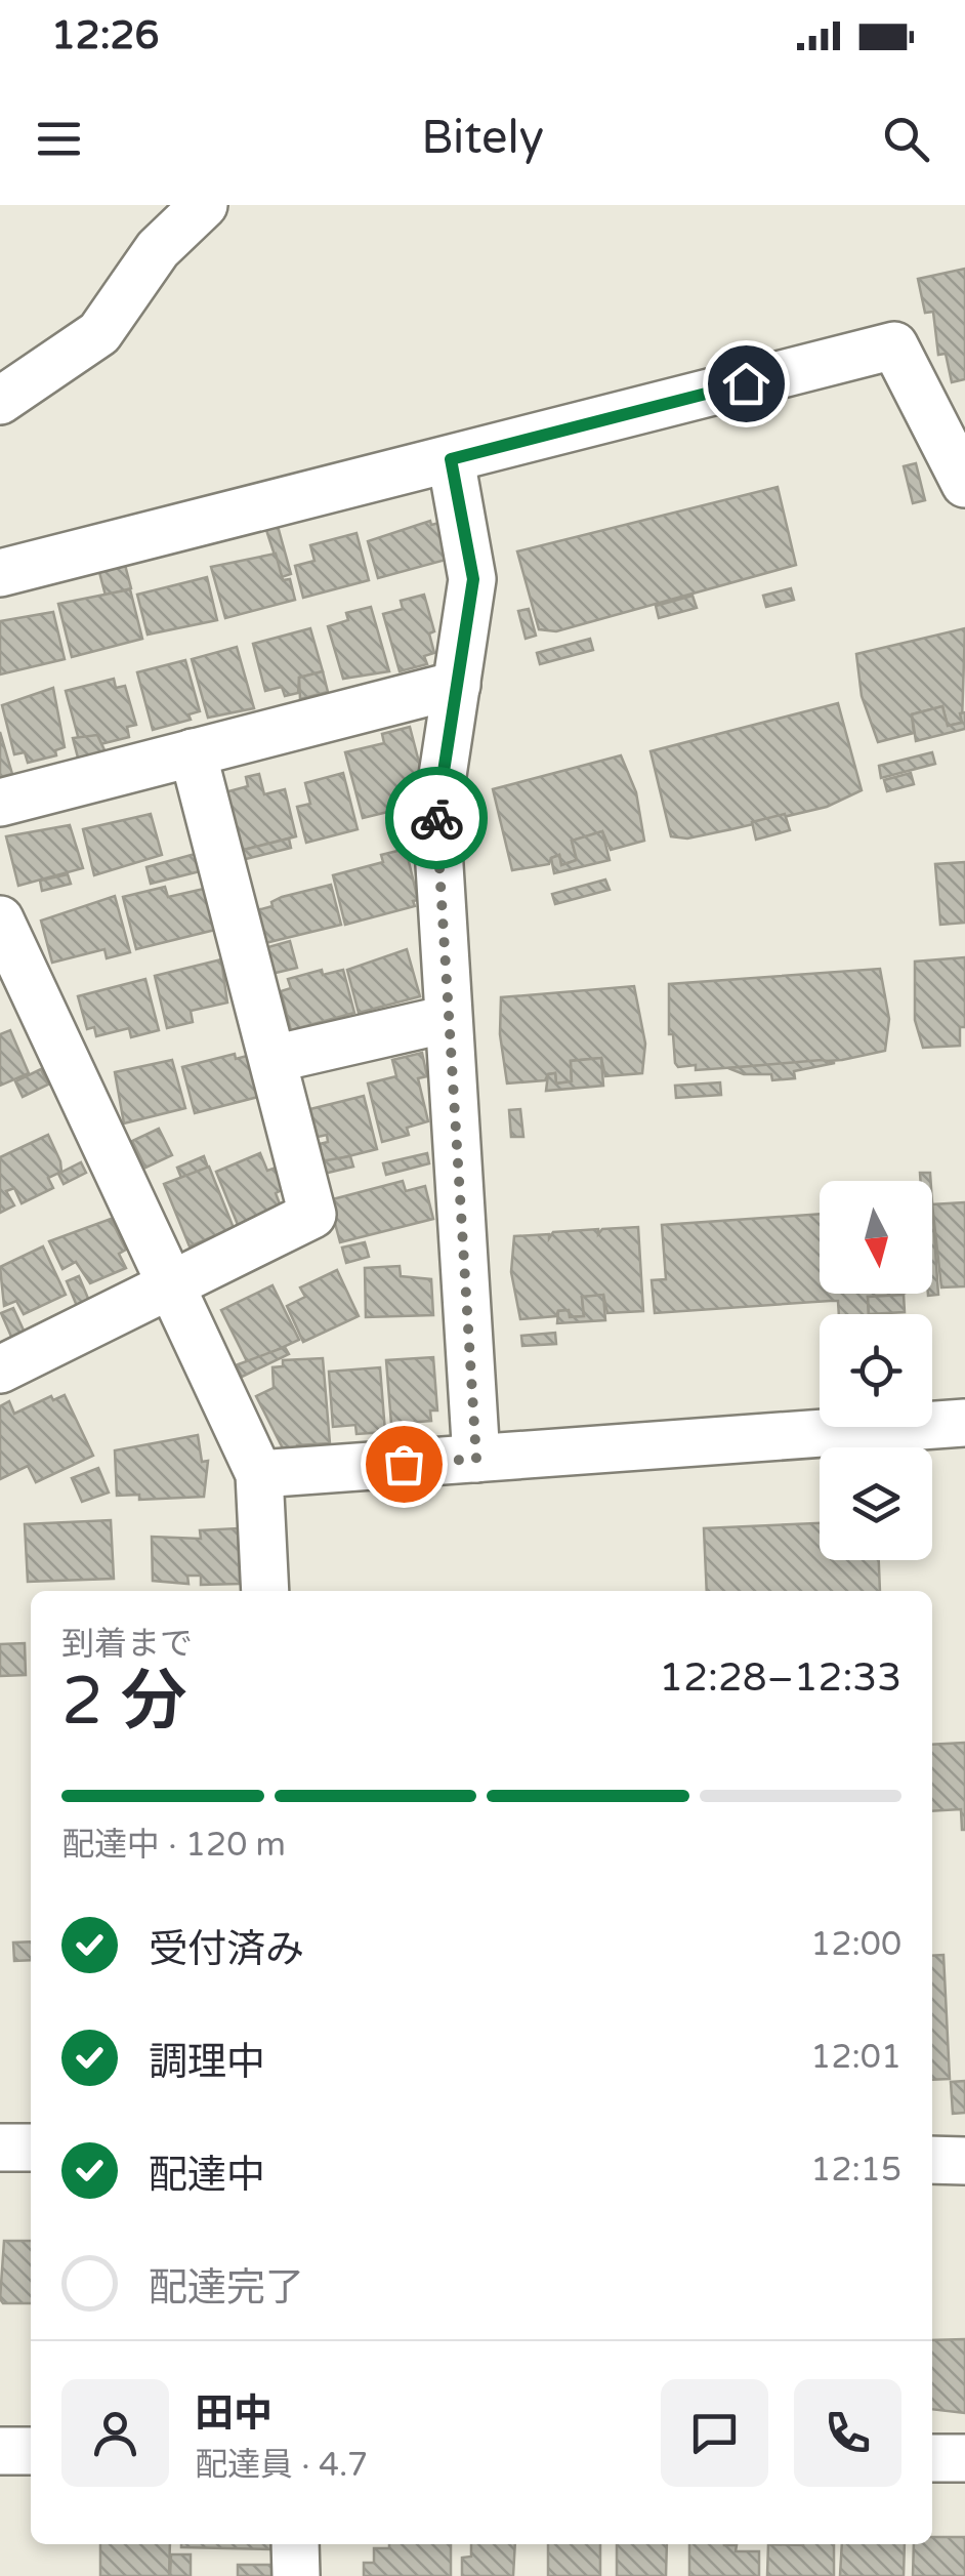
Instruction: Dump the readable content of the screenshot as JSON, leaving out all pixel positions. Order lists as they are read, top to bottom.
{
  "north": "bottom",
  "page": {
    "status": "12:26",
    "header": "Bitely",
    "heading": ["2 分", "到着まで", "12:28–12:33"],
    "panel": ["田中", "配達員 · 4.7"],
    "bar": "配達中 · 120 m",
    "list": [
      ["受付済み", "12:00"],
      ["調理中", "12:01"],
      ["配達中", "12:15"],
      "配達完了"
    ]
  }
}
